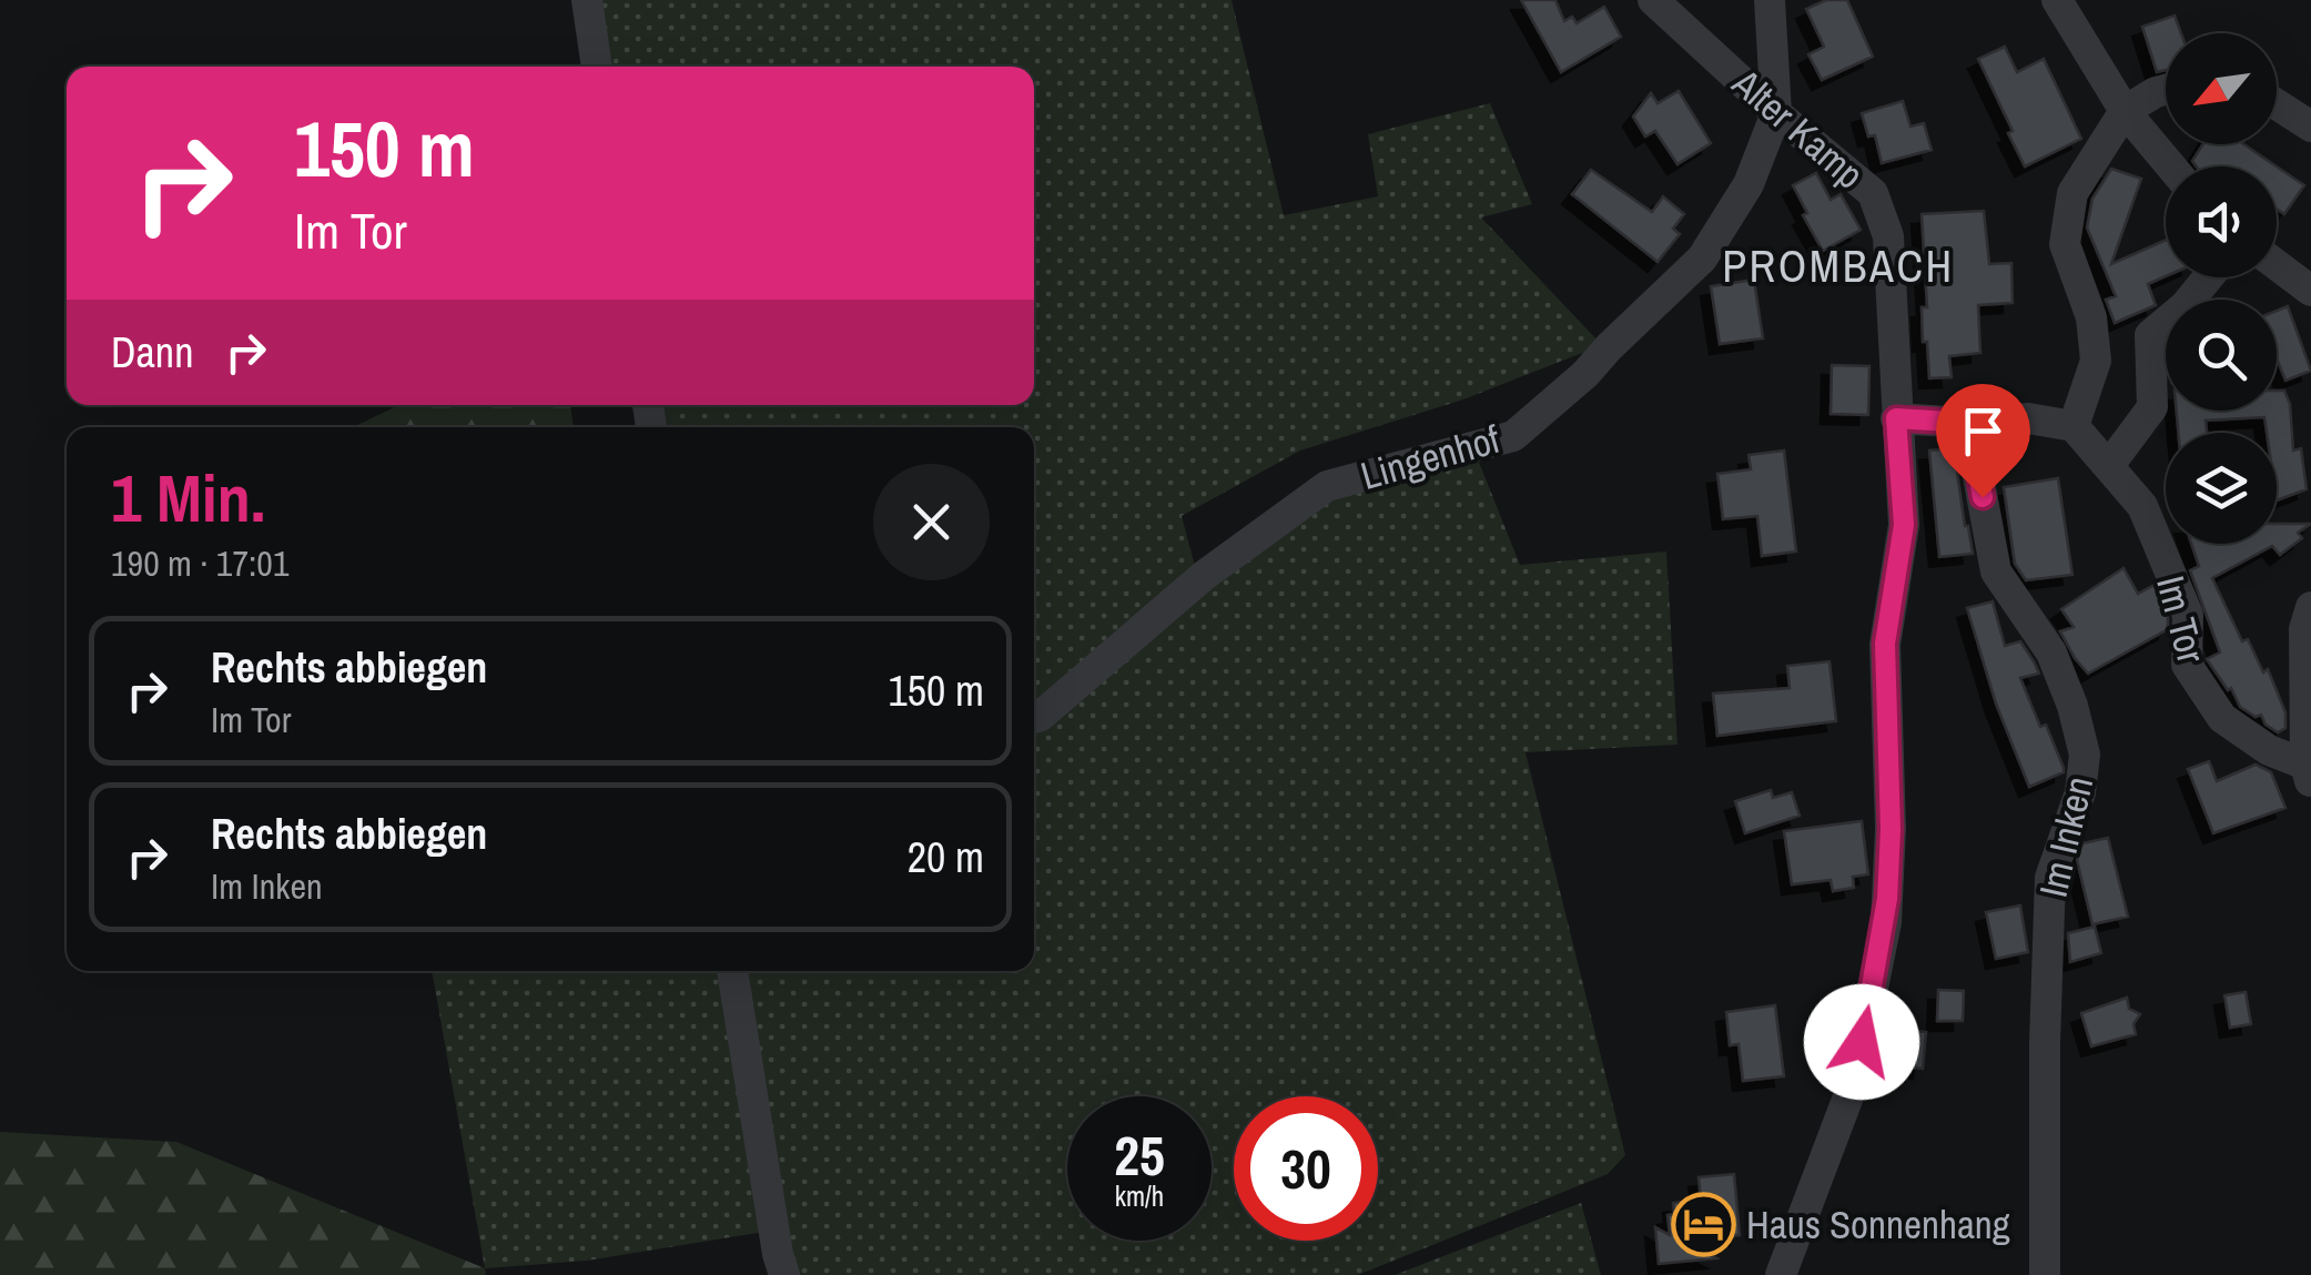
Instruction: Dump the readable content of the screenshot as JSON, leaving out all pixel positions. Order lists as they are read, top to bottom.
{
  "streets": {
    "street": [
      "Alter Kamp",
      "Lingenhof",
      "Im Tor",
      "Im Inken"
    ]
  },
  "crossings": [
    ["Alter Kamp", "Lingenhof"]
  ],
  "districts": ["PROMBACH"],
  "places": {
    "hotel": ["Haus Sonnenhang"]
  },
  "north": "bottom left",
  "page": {
    "turn": ["150 m", "Im Tor"],
    "then": "Dann",
    "heading": ["1 Min.", "190 m · 17:01"],
    "list": [
      {
        "name": "Rechts abbiegen",
        "note": "Im Tor",
        "value": "150 m"
      },
      {
        "name": "Rechts abbiegen",
        "note": "Im Inken",
        "value": "20 m"
      }
    ],
    "speed": "25 km/h",
    "limit": "30"
  }
}
